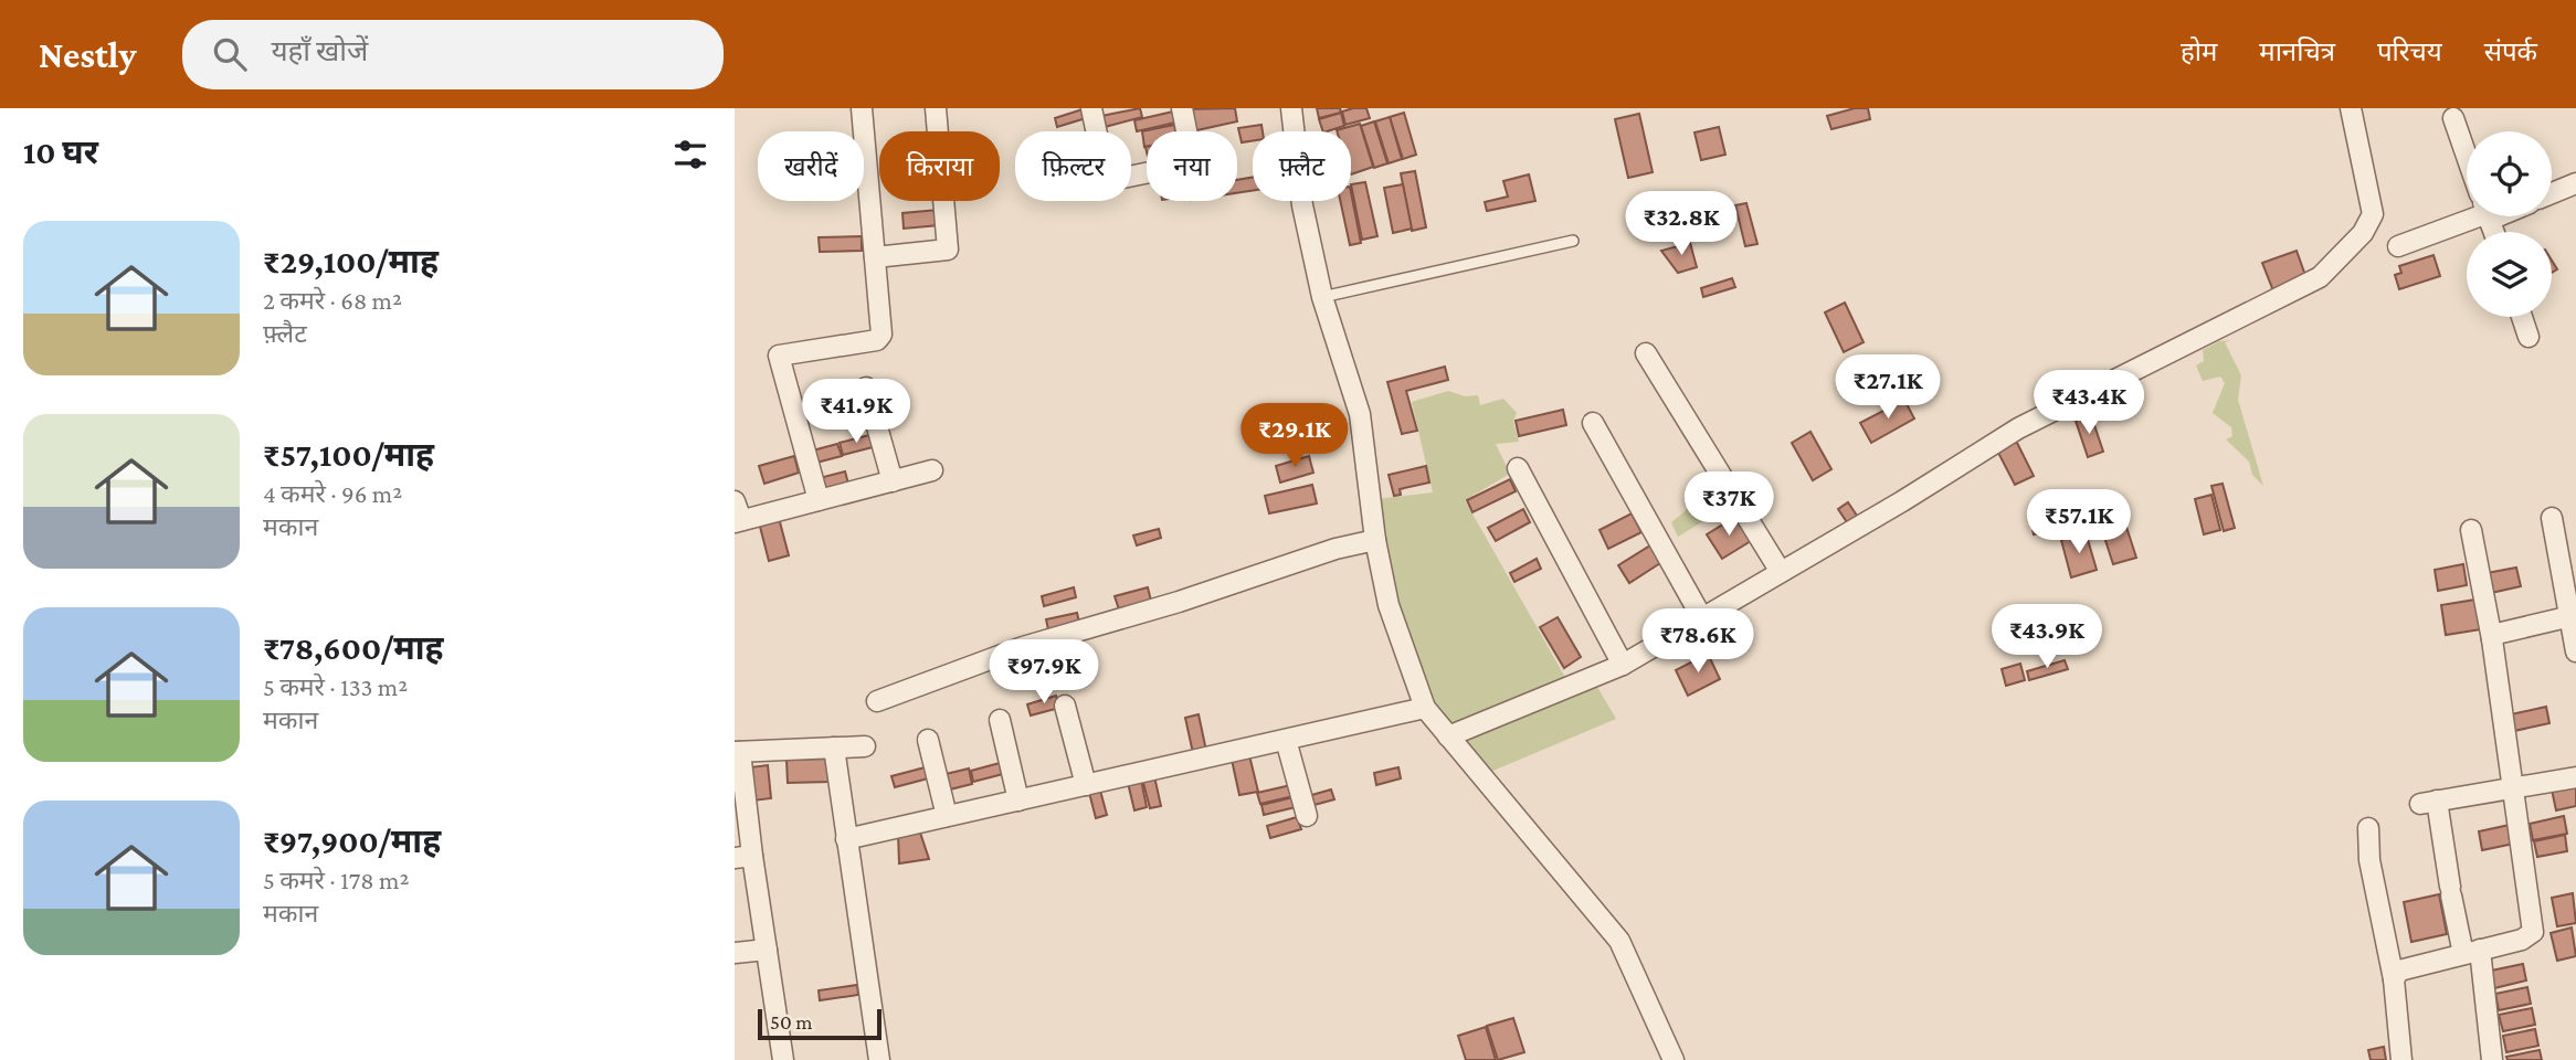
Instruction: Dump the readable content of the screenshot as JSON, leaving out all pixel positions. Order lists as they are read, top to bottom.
{
  "scale_bar": "50 m",
  "page": {
    "header": "Nestly",
    "search": "यहाँ खोजें",
    "nav": [
      "होम",
      "मानचित्र",
      "परिचय",
      "संपर्क"
    ],
    "heading": "10 घर",
    "chip": [
      "खरीदें",
      "किराया",
      "फ़िल्टर",
      "नया",
      "फ़्लैट"
    ],
    "price": [
      "₹32.8K",
      "₹27.1K",
      "₹43.4K",
      "₹41.9K",
      "₹29.1K",
      "₹37K",
      "₹57.1K",
      "₹43.9K",
      "₹78.6K",
      "₹97.9K"
    ],
    "list": [
      {
        "name": "₹29,100/माह",
        "note": "2 कमरे · 68 m² · फ़्लैट"
      },
      {
        "name": "₹57,100/माह",
        "note": "4 कमरे · 96 m² · मकान"
      },
      {
        "name": "₹78,600/माह",
        "note": "5 कमरे · 133 m² · मकान"
      },
      {
        "name": "₹97,900/माह",
        "note": "5 कमरे · 178 m² · मकान"
      }
    ],
    "scale": "50 m"
  }
}
